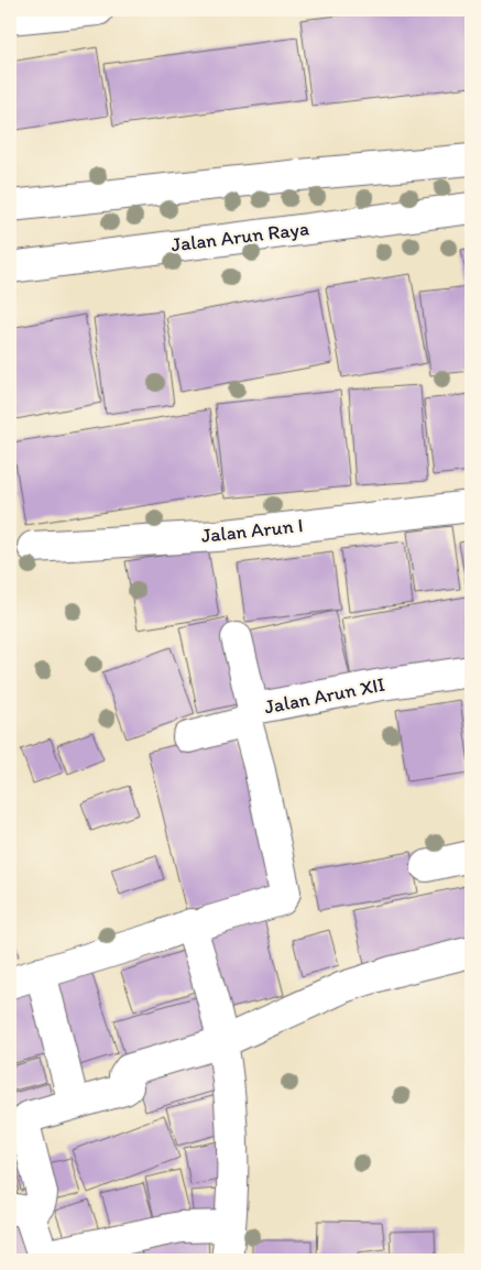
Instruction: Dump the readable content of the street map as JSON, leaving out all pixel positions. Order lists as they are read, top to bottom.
{
  "streets": {
    "street": ["Jalan Arun Raya", "Jalan Arun I", "Jalan Arun XII"]
  }
}
